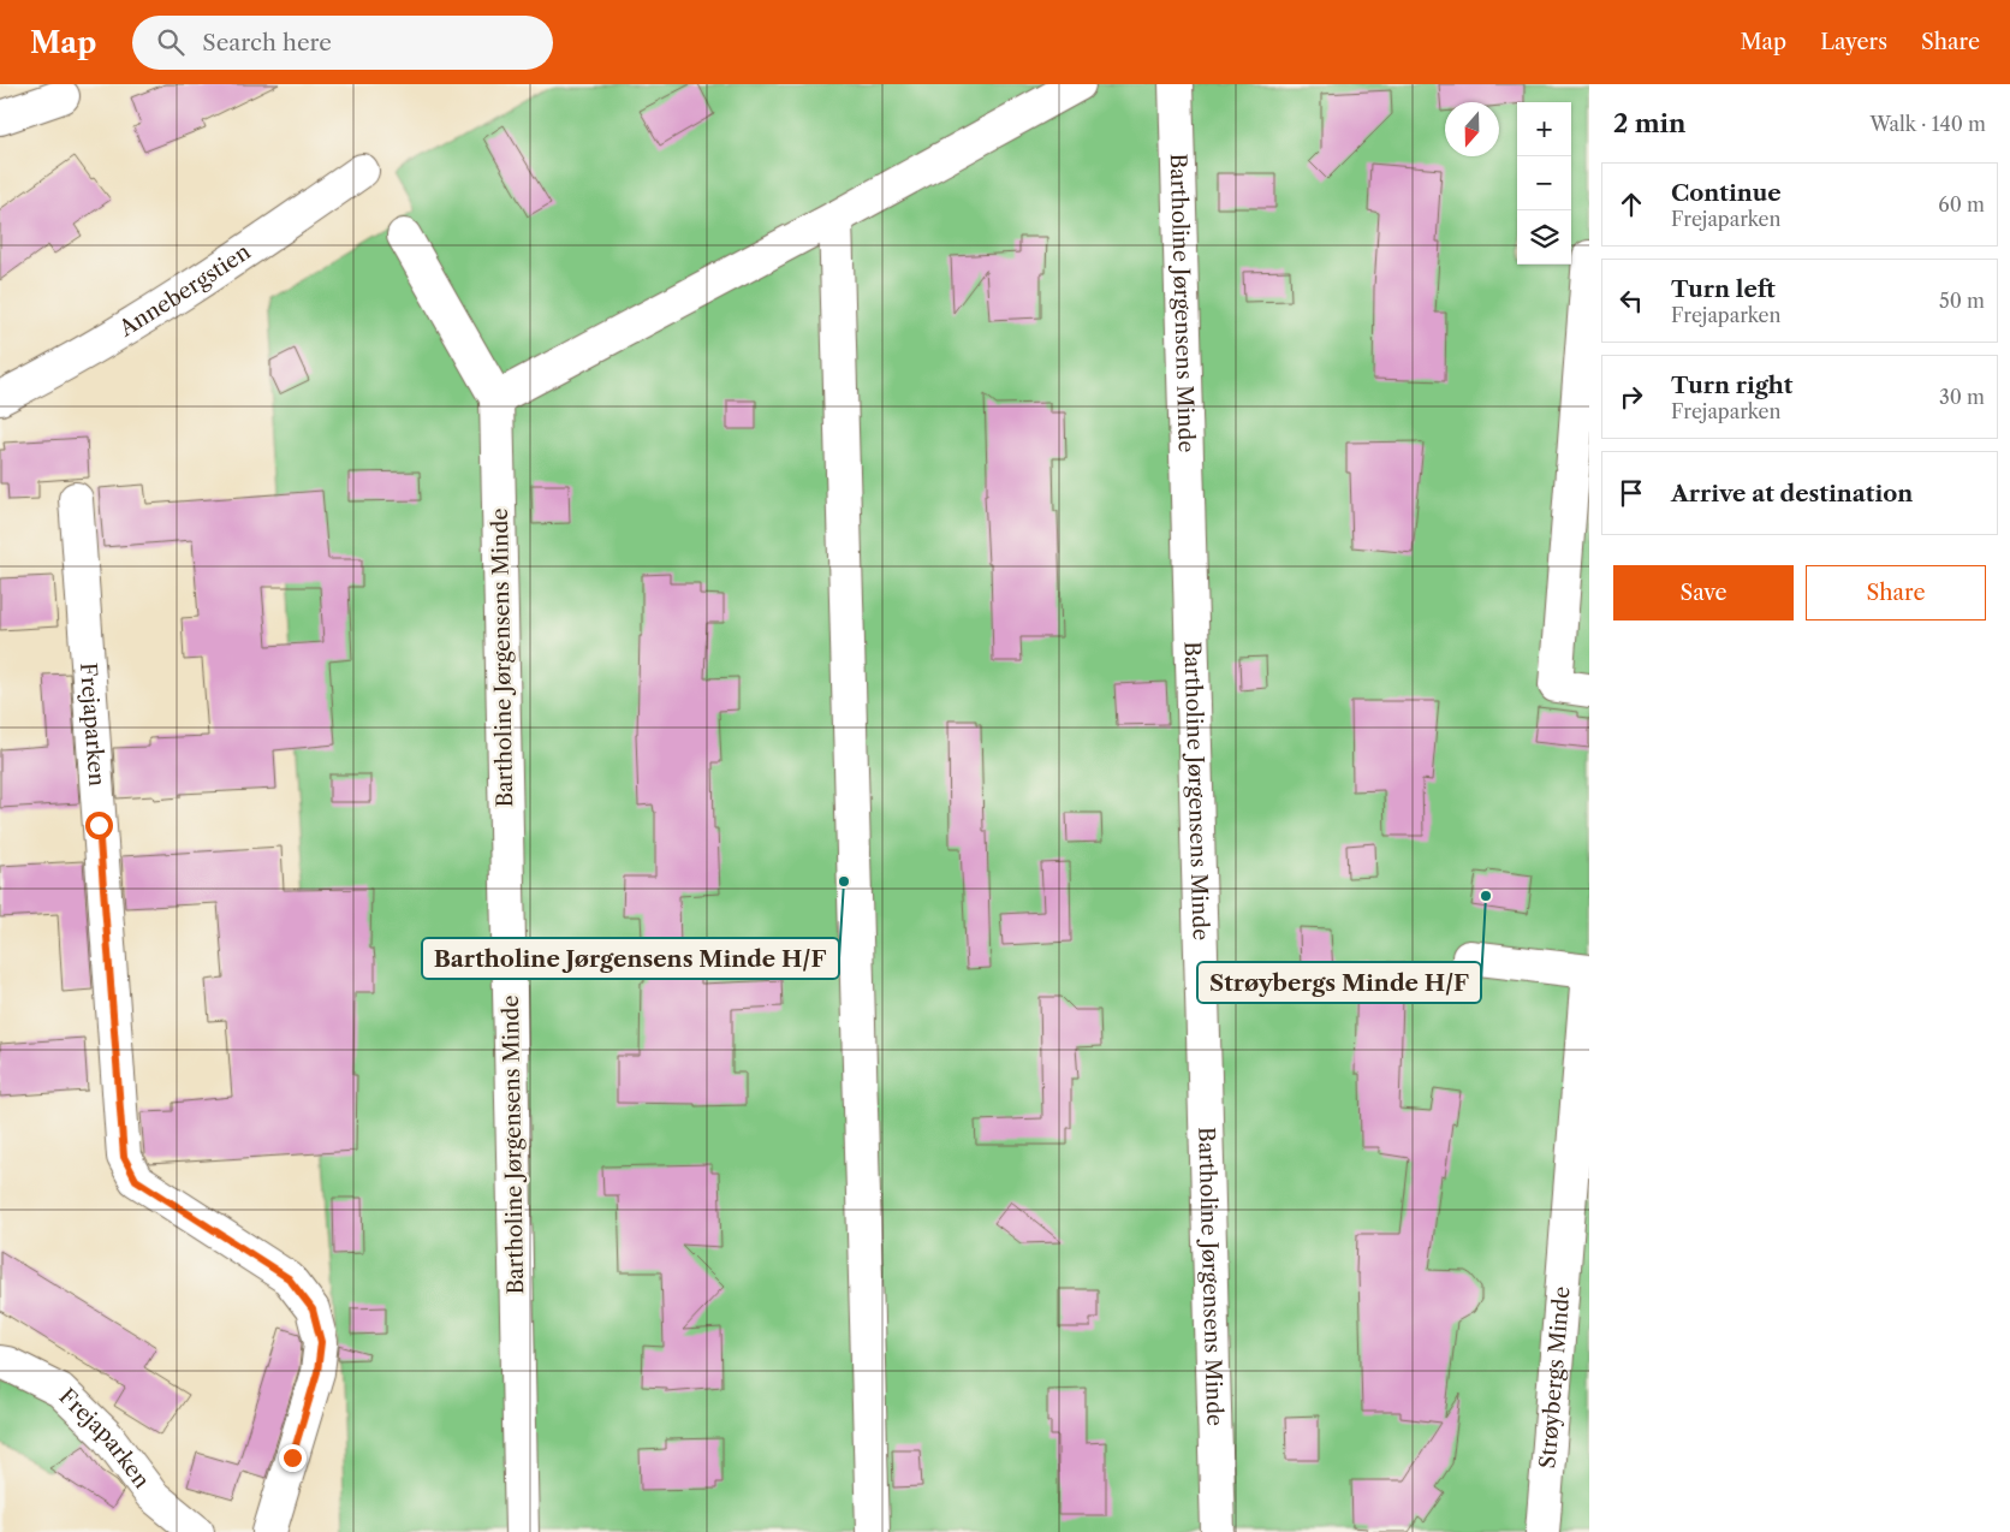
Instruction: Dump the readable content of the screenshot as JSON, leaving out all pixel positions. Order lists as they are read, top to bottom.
{
  "streets": {
    "street": [
      "Annebergstien",
      "Bartholine Jørgensens Minde",
      "Frejaparken",
      "Strøybergs Minde"
    ]
  },
  "places": ["Bartholine Jørgensens Minde H/F", "Strøybergs Minde H/F"],
  "north": "bottom",
  "page": {
    "header": "Map",
    "search": "Search here",
    "nav": ["Map", "Layers", "Share"],
    "heading": ["2 min", "Walk · 140 m"],
    "map_buttons": ["+", "−"],
    "list": [
      ["Continue", "Frejaparken", "60 m"],
      ["Turn left", "Frejaparken", "50 m"],
      ["Turn right", "Frejaparken", "30 m"],
      "Arrive at destination"
    ],
    "buttons": ["Save", "Share"]
  }
}
